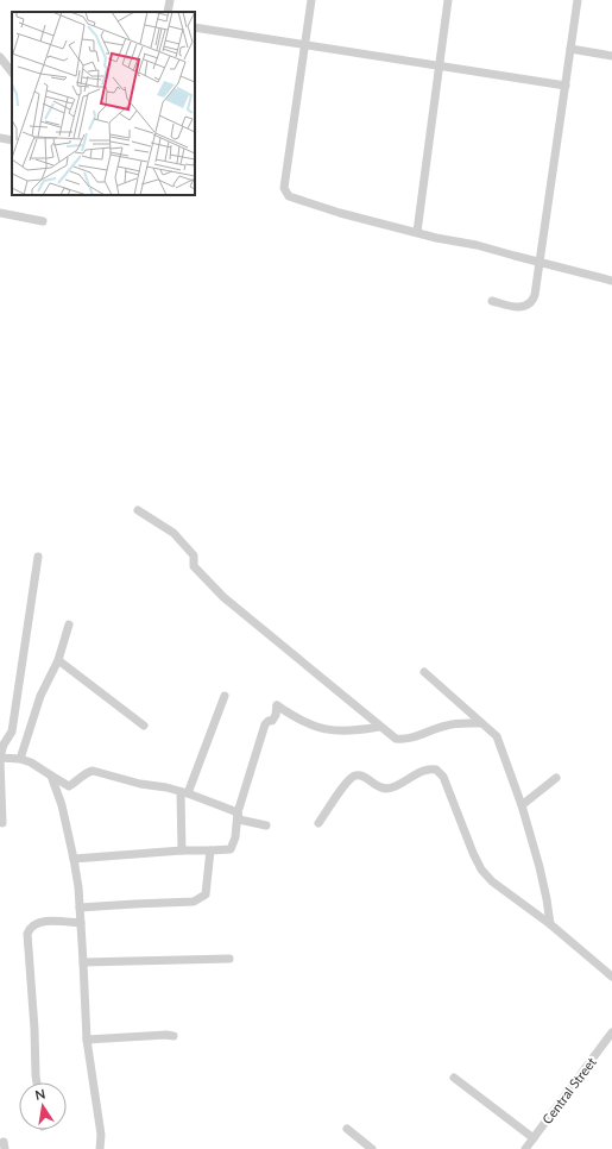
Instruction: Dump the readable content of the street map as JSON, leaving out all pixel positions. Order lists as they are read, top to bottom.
{
  "streets": {
    "street": ["Central Street"]
  },
  "north": "top"
}
